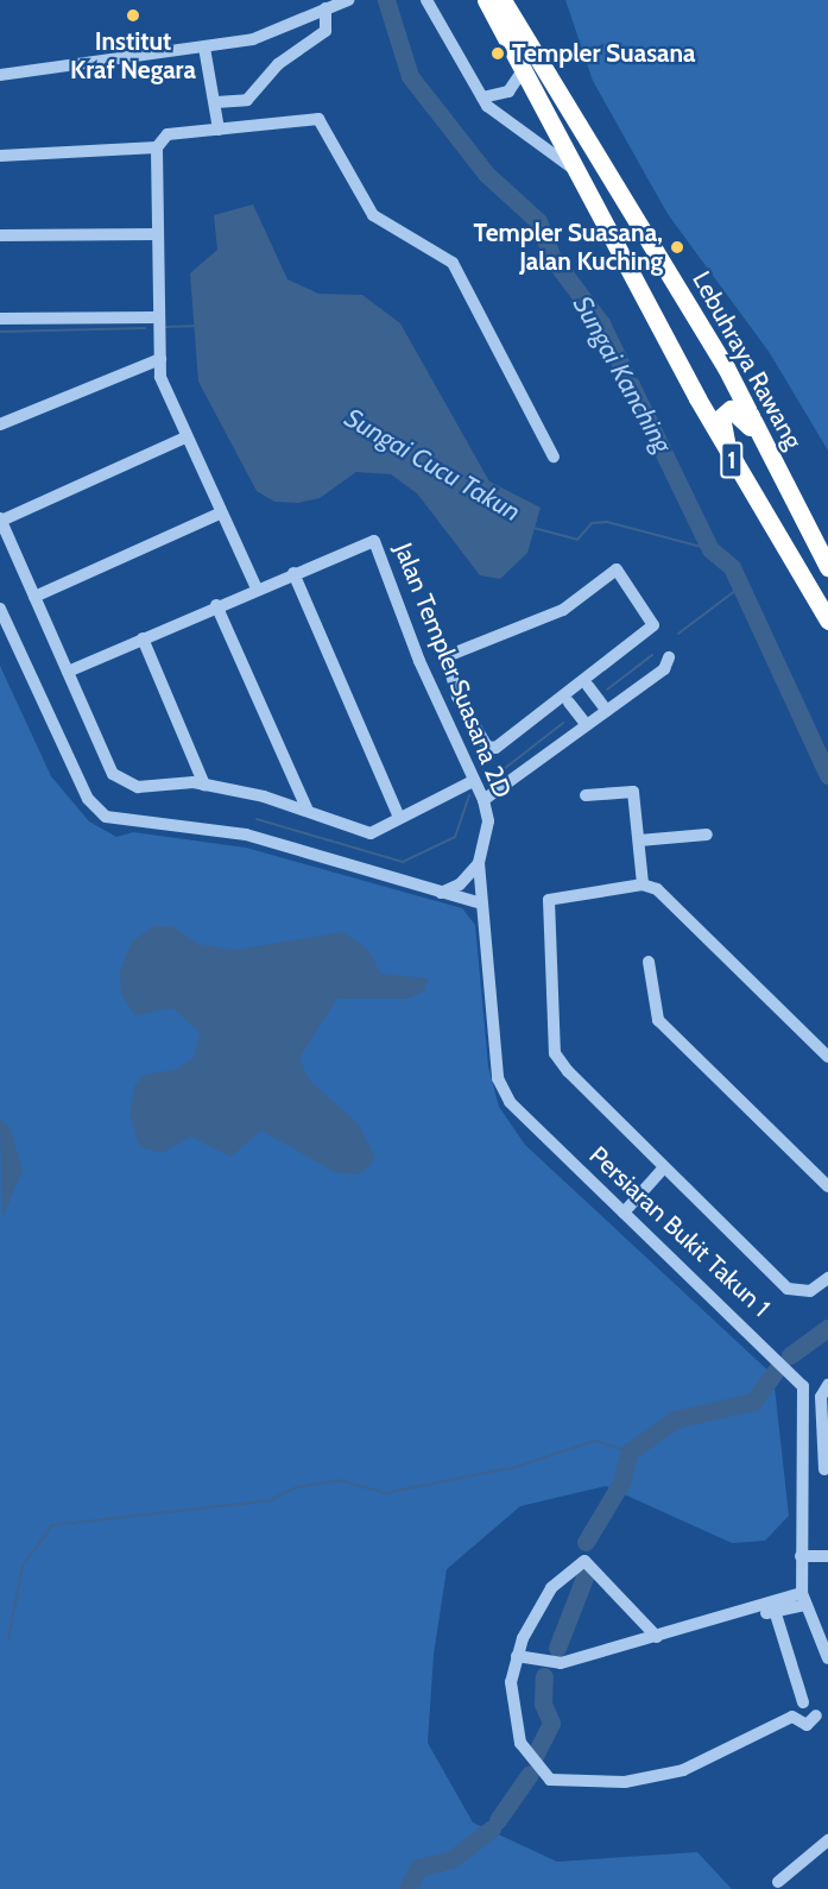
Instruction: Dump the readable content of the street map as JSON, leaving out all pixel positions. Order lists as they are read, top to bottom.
{
  "streets": {
    "highway": ["Lebuhraya Rawang", "1"],
    "street": ["Jalan Templer Suasana 2D", "Persiaran Bukit Takun 1"]
  },
  "crossings": [
    ["Jalan Templer Suasana 2D", "Persiaran Bukit Takun 1"]
  ],
  "water": ["Sungai Kanching", "Sungai Cucu Takun"],
  "places": ["Institut Kraf Negara", "Templer Suasana", "Templer Suasana, Jalan Kuching"]
}
